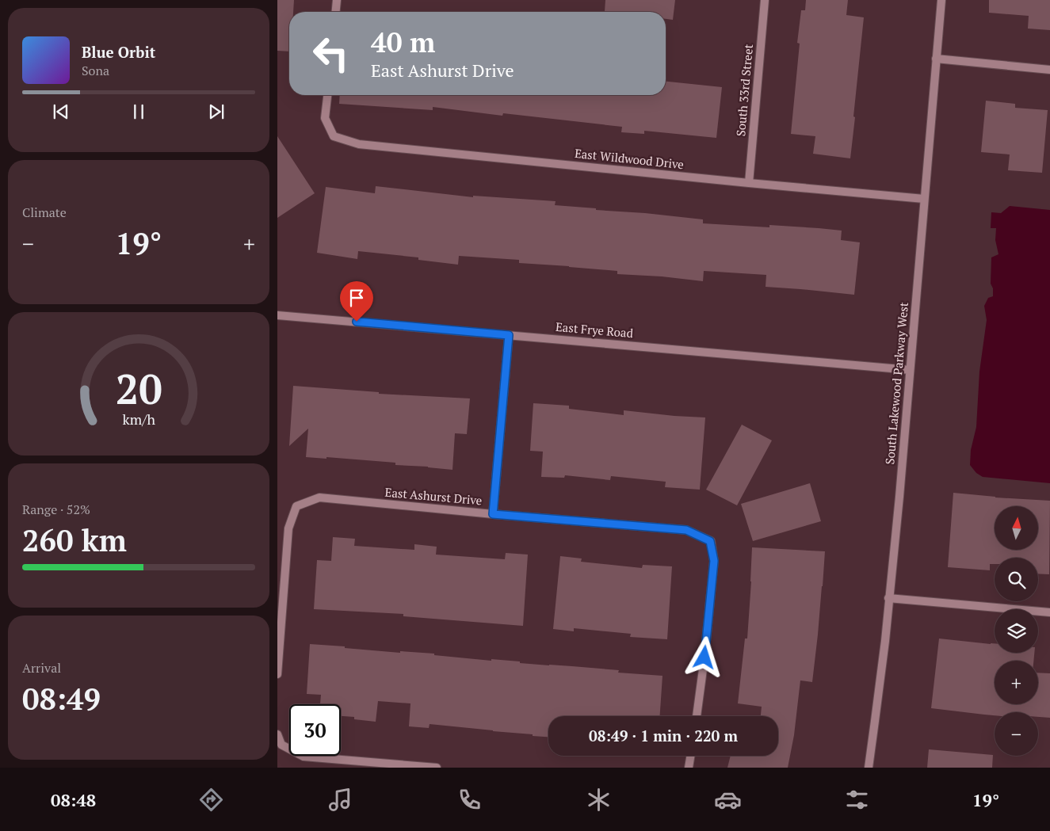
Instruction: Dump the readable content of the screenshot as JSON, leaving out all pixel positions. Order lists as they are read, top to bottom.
{
  "streets": {
    "street": [
      "South 33rd Street",
      "East Wildwood Drive",
      "East Frye Road",
      "South Lakewood Parkway West",
      "East Ashurst Drive"
    ]
  },
  "crossings": [
    ["South 33rd Street", "East Wildwood Drive"],
    ["East Wildwood Drive", "South Lakewood Parkway West"],
    ["East Frye Road", "South Lakewood Parkway West"]
  ],
  "north": "top",
  "page": {
    "turn": ["40 m", "East Ashurst Drive"],
    "song": ["Blue Orbit", "Sona"],
    "tile": [
      "Climate",
      ["Range · 52%", "260 km"],
      ["Arrival", "08:49"]
    ],
    "heat": ["−", "19°", "+"],
    "map_buttons": ["+", "−"],
    "limit": "30",
    "trip": "08:49 · 1 min · 220 m",
    "tabs": ["08:48", "19°"],
    "gauge": ["20", "km/h"]
  }
}
